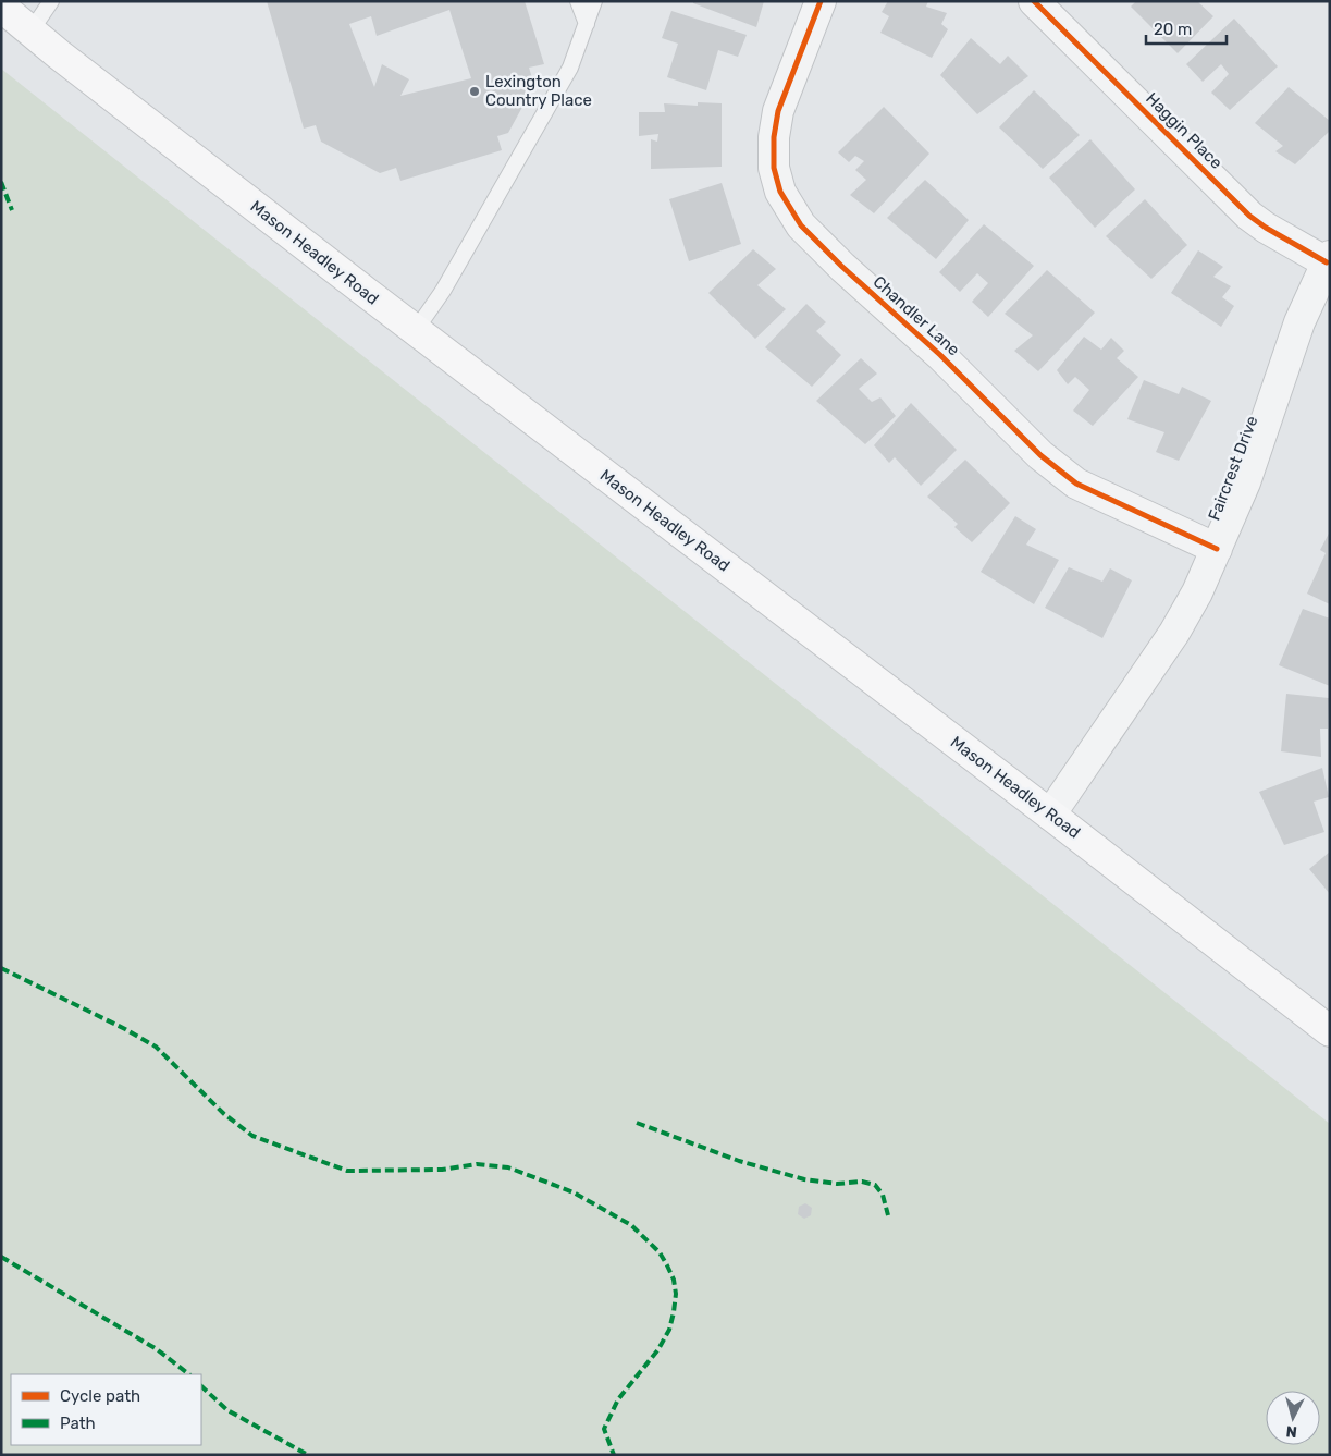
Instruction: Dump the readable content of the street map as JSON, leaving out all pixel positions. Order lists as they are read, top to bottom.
{
  "streets": {
    "main road": ["Mason Headley Road"],
    "street": ["Haggin Place", "Chandler Lane", "Faircrest Drive"]
  },
  "crossings": [
    ["Haggin Place", "Faircrest Drive"],
    ["Mason Headley Road", "Faircrest Drive"],
    ["Chandler Lane", "Faircrest Drive"]
  ],
  "places": ["Lexington Country Place"],
  "legend": ["Cycle path", "Path"],
  "scale_bar": "20 m",
  "north": "bottom"
}
